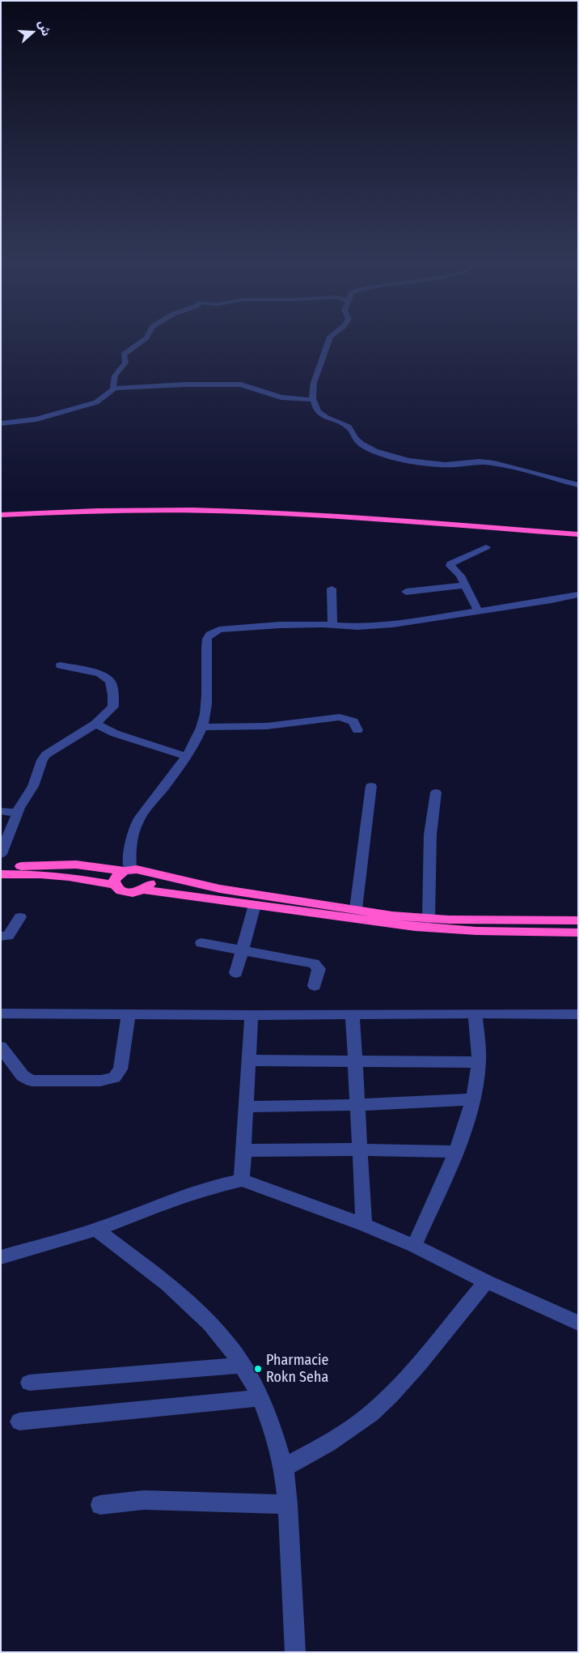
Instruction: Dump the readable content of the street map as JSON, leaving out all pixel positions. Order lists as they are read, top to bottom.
{
  "places": ["Pharmacie Rokn Seha"],
  "north": "right"
}
